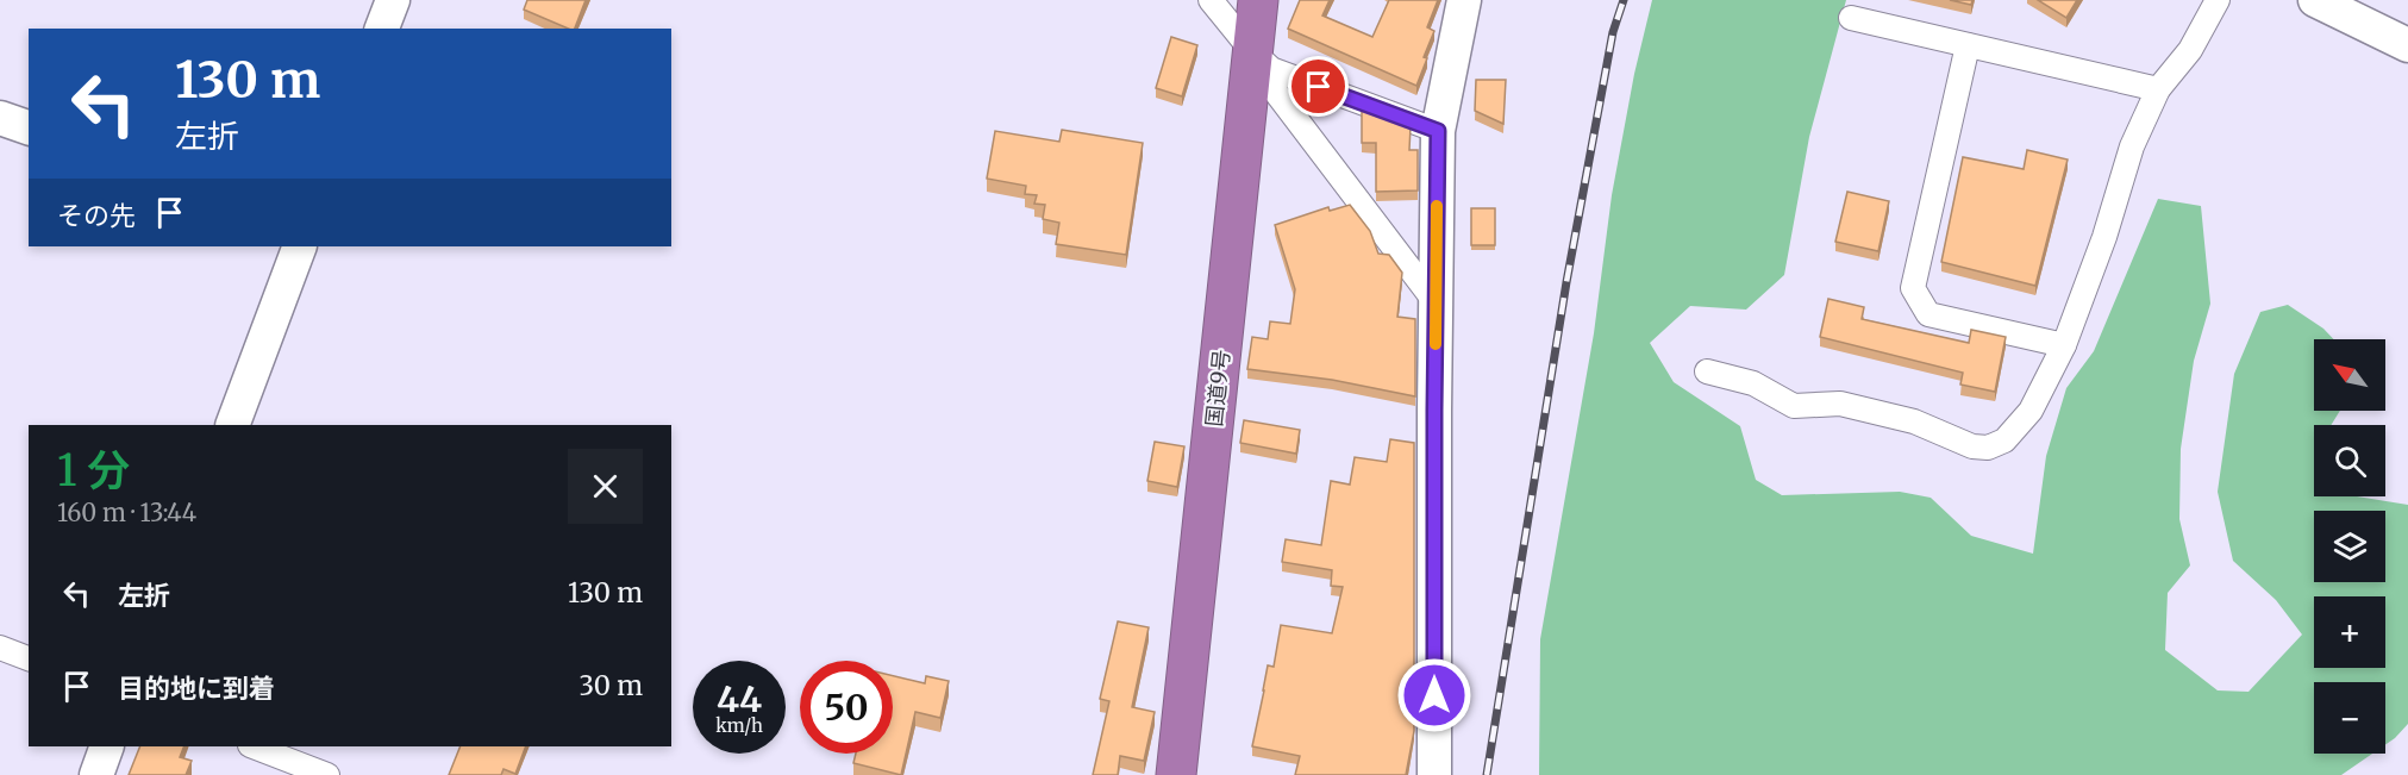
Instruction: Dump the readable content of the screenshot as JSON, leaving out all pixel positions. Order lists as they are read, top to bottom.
{
  "streets": {
    "highway": ["国道9号"]
  },
  "north": "top left",
  "page": {
    "turn": ["130 m", "左折"],
    "then": "その先",
    "map_buttons": ["+", "−"],
    "heading": ["1 分", "160 m · 13:44"],
    "list": [
      {
        "name": "左折",
        "value": "130 m"
      },
      {
        "name": "目的地に到着",
        "value": "30 m"
      }
    ],
    "speed": "44 km/h",
    "limit": "50"
  }
}
